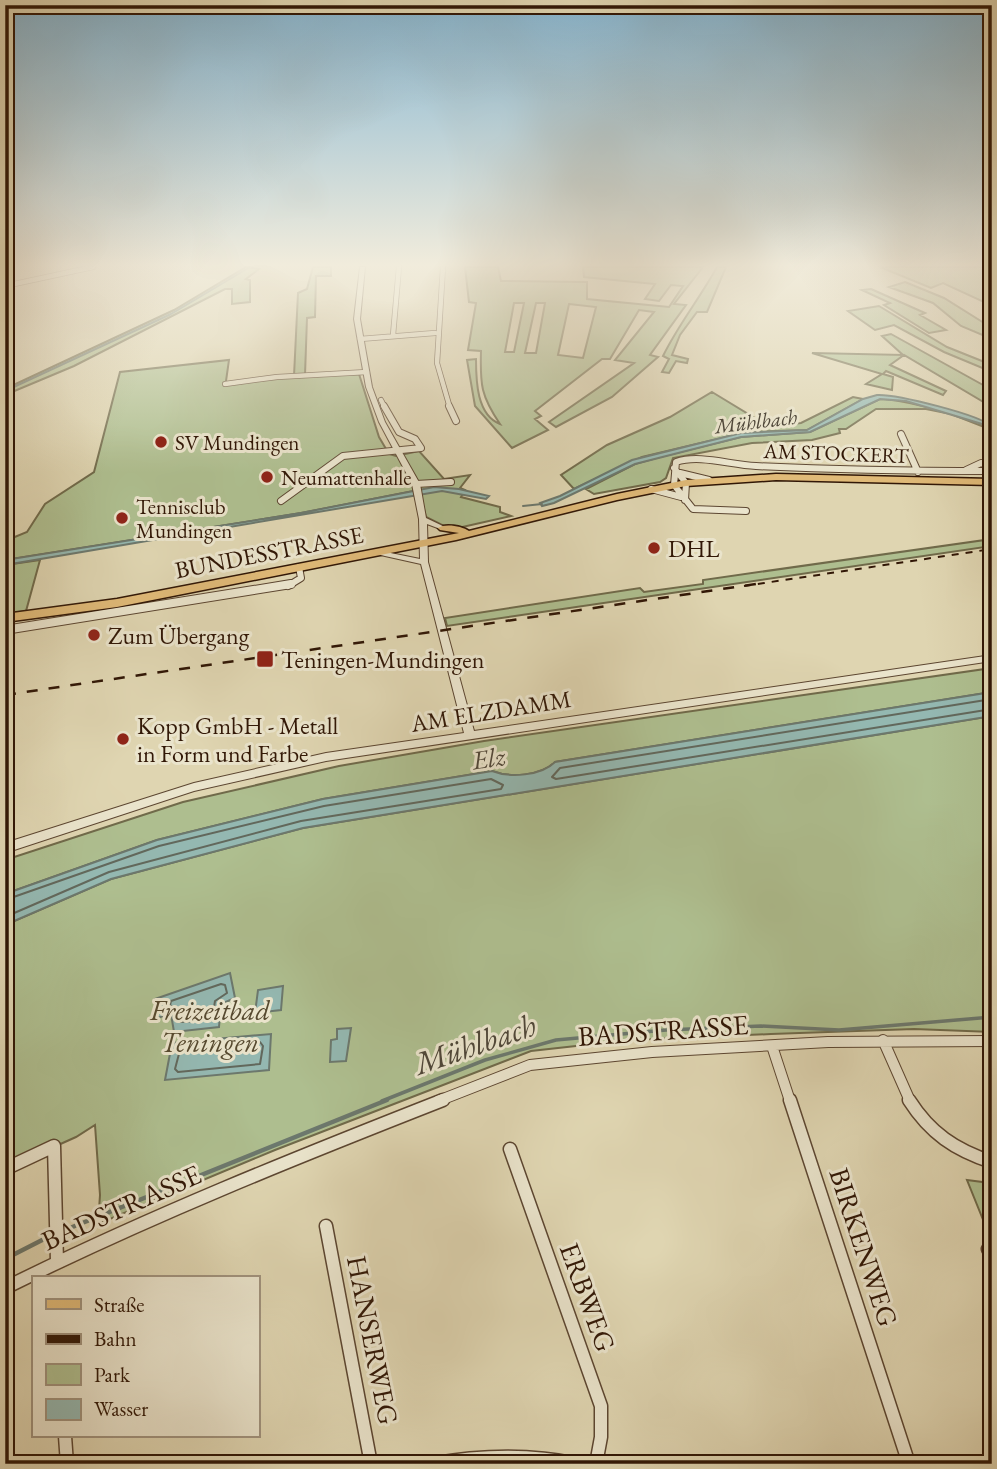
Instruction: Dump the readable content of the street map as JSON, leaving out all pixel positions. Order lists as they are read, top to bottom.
{
  "streets": {
    "main road": ["BUNDESSTRASSE"],
    "street": [
      "AM STOCKERT",
      "AM ELZDAMM",
      "BADSTRASSE",
      "BIRKENWEG",
      "ERBWEG",
      "HANSERWEG"
    ]
  },
  "crossings": [
    ["BADSTRASSE", "BIRKENWEG"]
  ],
  "water": ["Mühlbach", "Elz"],
  "parks": ["Freizeitbad Teningen"],
  "places": {
    "other": [
      "SV Mundingen",
      "Neumattenhalle",
      "Tennisclub Mundingen",
      "DHL",
      "Zum Übergang",
      "Kopp GmbH - Metall in Form und Farbe"
    ],
    "transit": ["Teningen-Mundingen"]
  },
  "legend": [
    "Straße",
    "Bahn",
    "Park",
    "Wasser"
  ]
}
